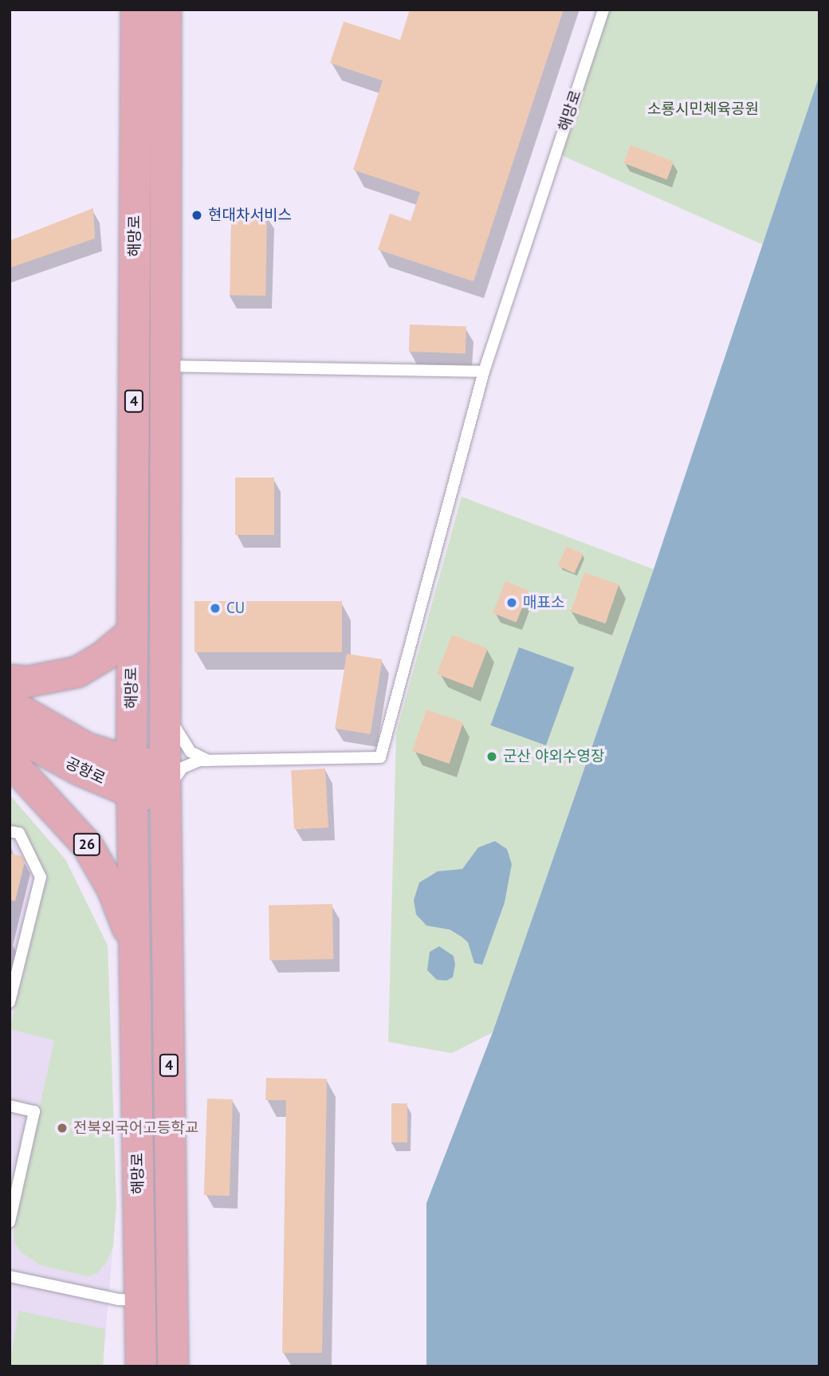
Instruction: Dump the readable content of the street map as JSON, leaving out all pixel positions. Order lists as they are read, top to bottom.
{
  "streets": {
    "main road": [
      "해망로",
      "4",
      "공항로",
      "26"
    ]
  },
  "crossings": [
    ["해망로", "공항로"],
    ["해망로", "26"]
  ],
  "parks": ["소룡시민체육공원"],
  "places": [
    "현대차서비스",
    "매표소",
    "CU",
    "군산 야외수영장",
    "전북외국어고등학교"
  ]
}
